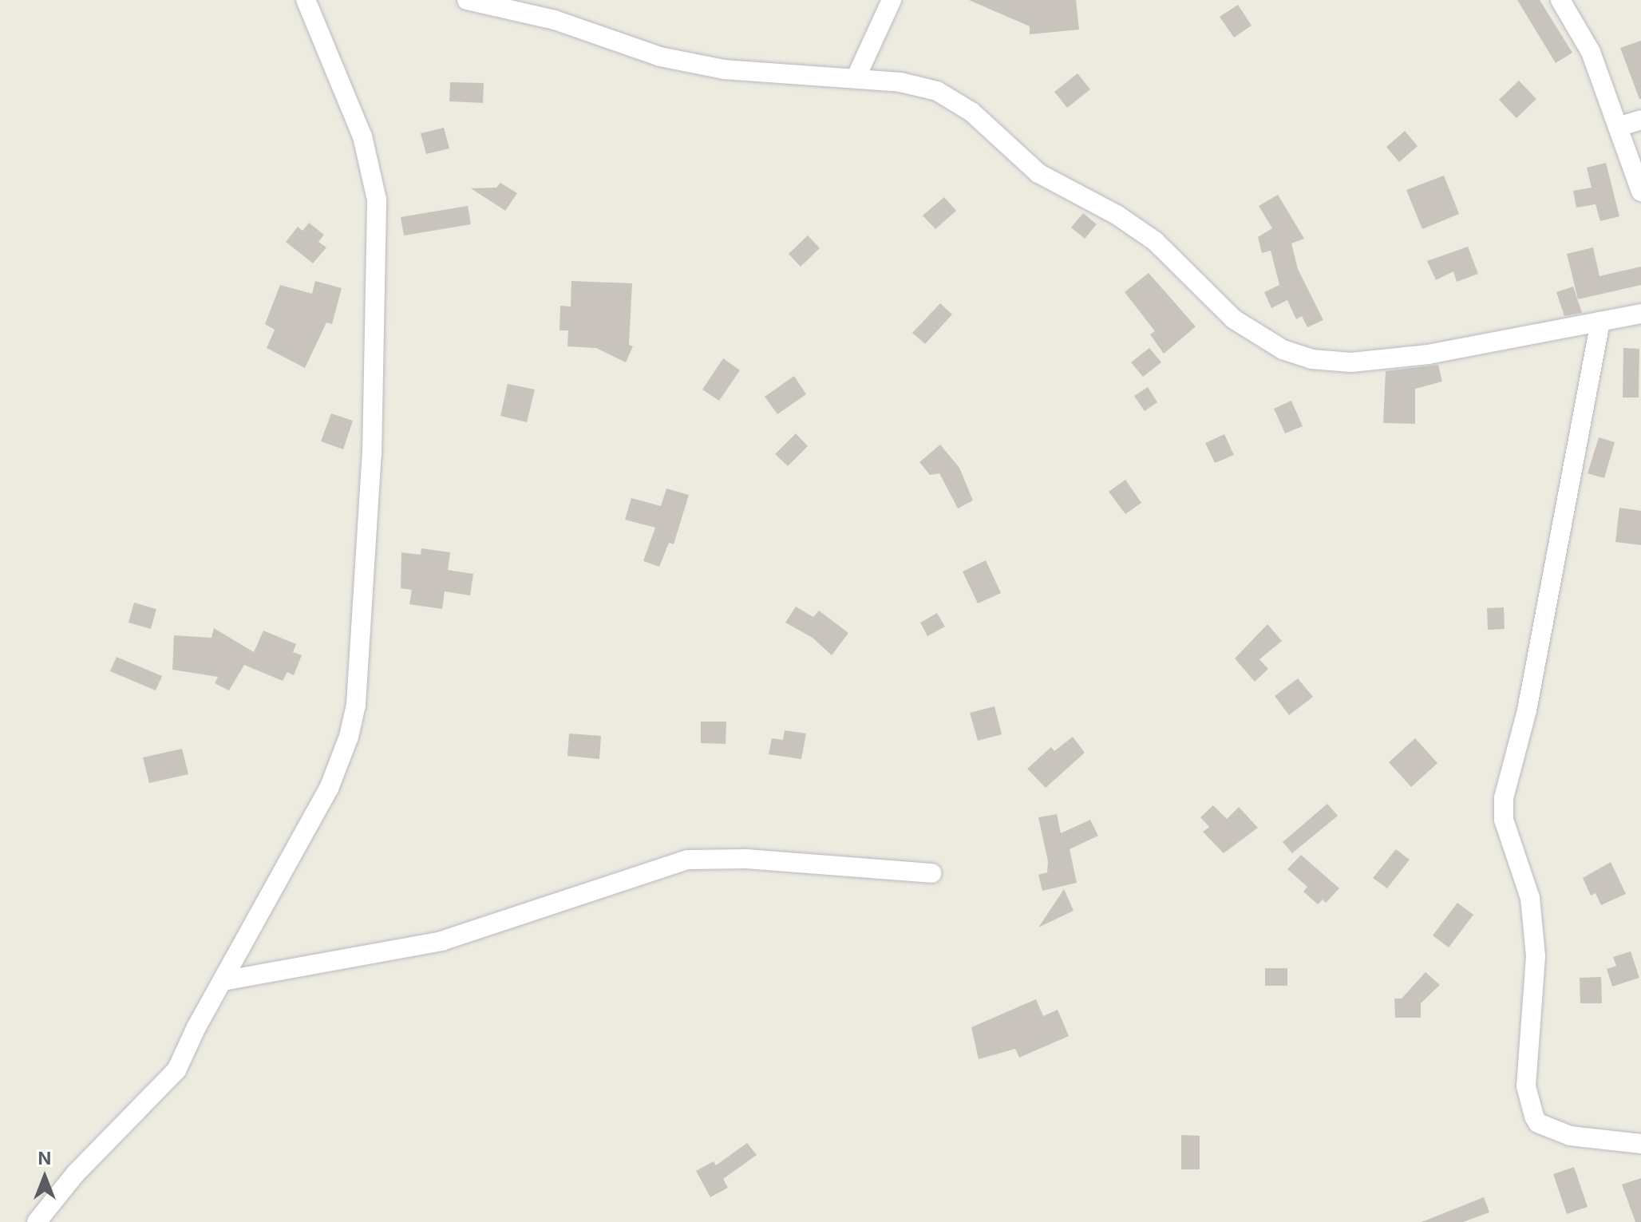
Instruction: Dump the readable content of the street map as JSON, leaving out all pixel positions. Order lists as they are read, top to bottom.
{
  "north": "top"
}
